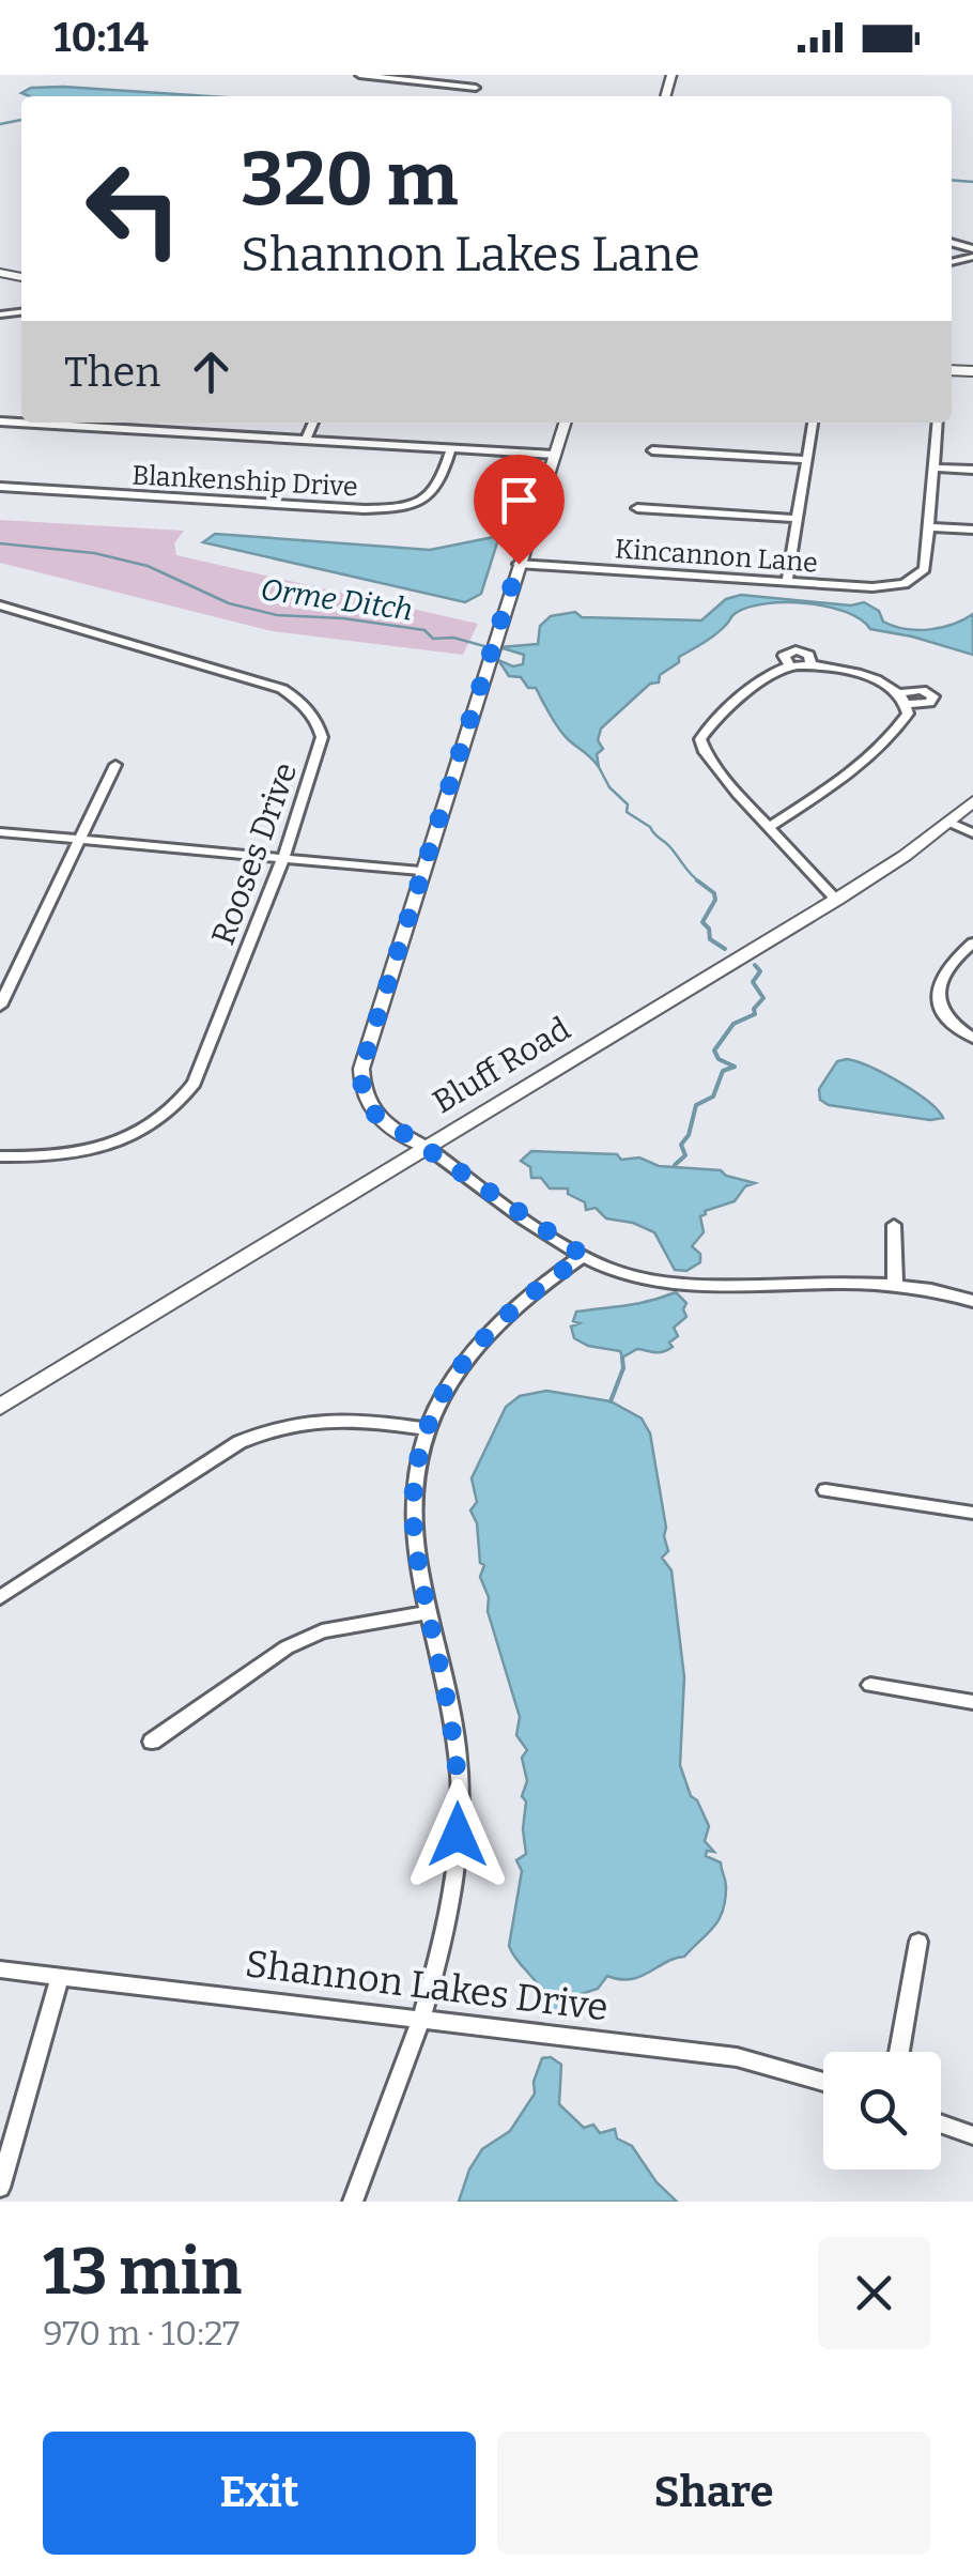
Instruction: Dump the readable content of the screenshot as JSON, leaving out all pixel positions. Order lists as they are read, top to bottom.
{
  "streets": {
    "main road": ["Bluff Road"],
    "street": [
      "Blankenship Drive",
      "Kincannon Lane",
      "Rooses Drive",
      "Shannon Lakes Drive"
    ]
  },
  "water": ["Orme Ditch"],
  "page": {
    "status": "10:14",
    "turn": ["320 m", "Shannon Lakes Lane"],
    "then": "Then",
    "heading": ["13 min", "970 m · 10:27"],
    "buttons": ["Exit", "Share"]
  }
}
